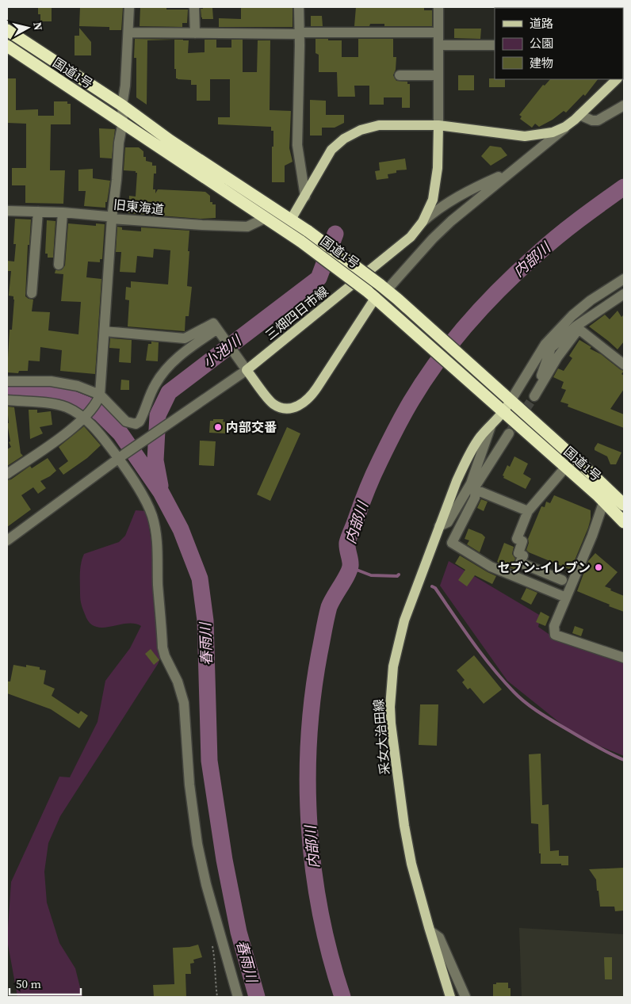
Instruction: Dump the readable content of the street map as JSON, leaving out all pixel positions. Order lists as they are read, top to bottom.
{
  "streets": {
    "highway": ["国道1号"],
    "main road": ["三畑四日市線", "采女大治田線"],
    "street": ["旧東海道"]
  },
  "crossings": [
    ["国道1号", "旧東海道"],
    ["国道1号", "采女大治田線"]
  ],
  "water": ["内部川", "小池川", "春雨川"],
  "places": ["内部交番", "セブン-イレブン"],
  "legend": ["道路", "公園", "建物"],
  "scale_bar": "50 m",
  "north": "right"
}
